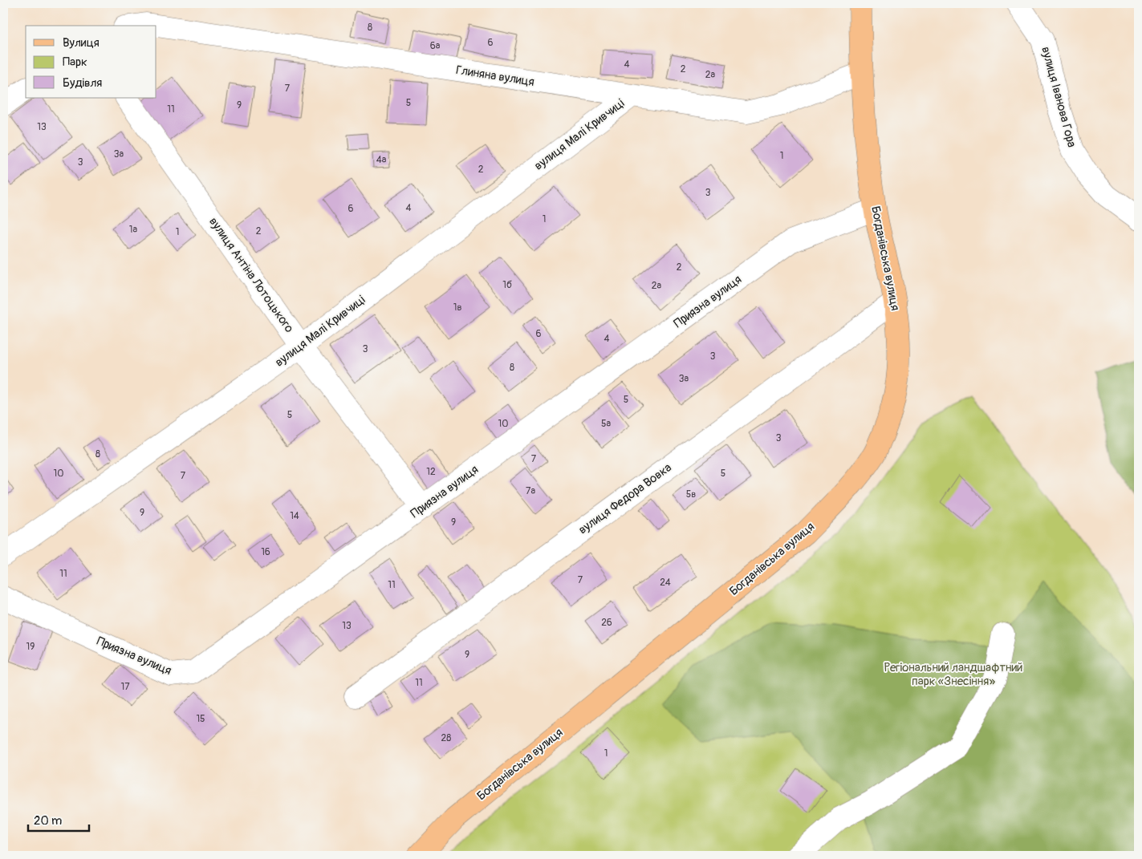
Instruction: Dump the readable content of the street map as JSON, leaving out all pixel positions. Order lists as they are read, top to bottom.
{
  "streets": {
    "main road": ["Богданівська вулиця"],
    "street": [
      "Глиняна вулиця",
      "вулиця Іванова Гора",
      "вулиця Малі Кривчиці",
      "вулиця Антіна Лотоцького",
      "Приязна вулиця",
      "вулиця Федора Вовка"
    ]
  },
  "crossings": [
    ["Глиняна вулиця", "вулиця Малі Кривчиці"],
    ["Глиняна вулиця", "Богданівська вулиця"],
    ["вулиця Малі Кривчиці", "вулиця Антіна Лотоцького"],
    ["Богданівська вулиця", "Приязна вулиця"],
    ["Богданівська вулиця", "вулиця Федора Вовка"],
    ["вулиця Антіна Лотоцького", "Приязна вулиця"]
  ],
  "parks": ["Регіональний ландшафтний парк «Знесіння»"],
  "house_numbers": [
    "8",
    "6",
    "6а",
    "4",
    "2",
    "2а",
    "7",
    "5",
    "9",
    "11",
    "13",
    "3а",
    "1",
    "4а",
    "3",
    "2",
    "3",
    "4",
    "6",
    "1",
    "1а",
    "2",
    "1",
    "2",
    "1б",
    "2а",
    "1в",
    "6",
    "4",
    "3",
    "3",
    "8",
    "3а",
    "5",
    "5",
    "10",
    "5а",
    "3",
    "8",
    "7",
    "12",
    "10",
    "5",
    "7",
    "7а",
    "5в",
    "9",
    "14",
    "9",
    "16",
    "11",
    "7",
    "24",
    "11",
    "26",
    "13",
    "19",
    "9",
    "11",
    "17",
    "15",
    "28",
    "1"
  ],
  "legend": ["Вулиця", "Парк", "Будівля"],
  "scale_bar": "20 m"
}
